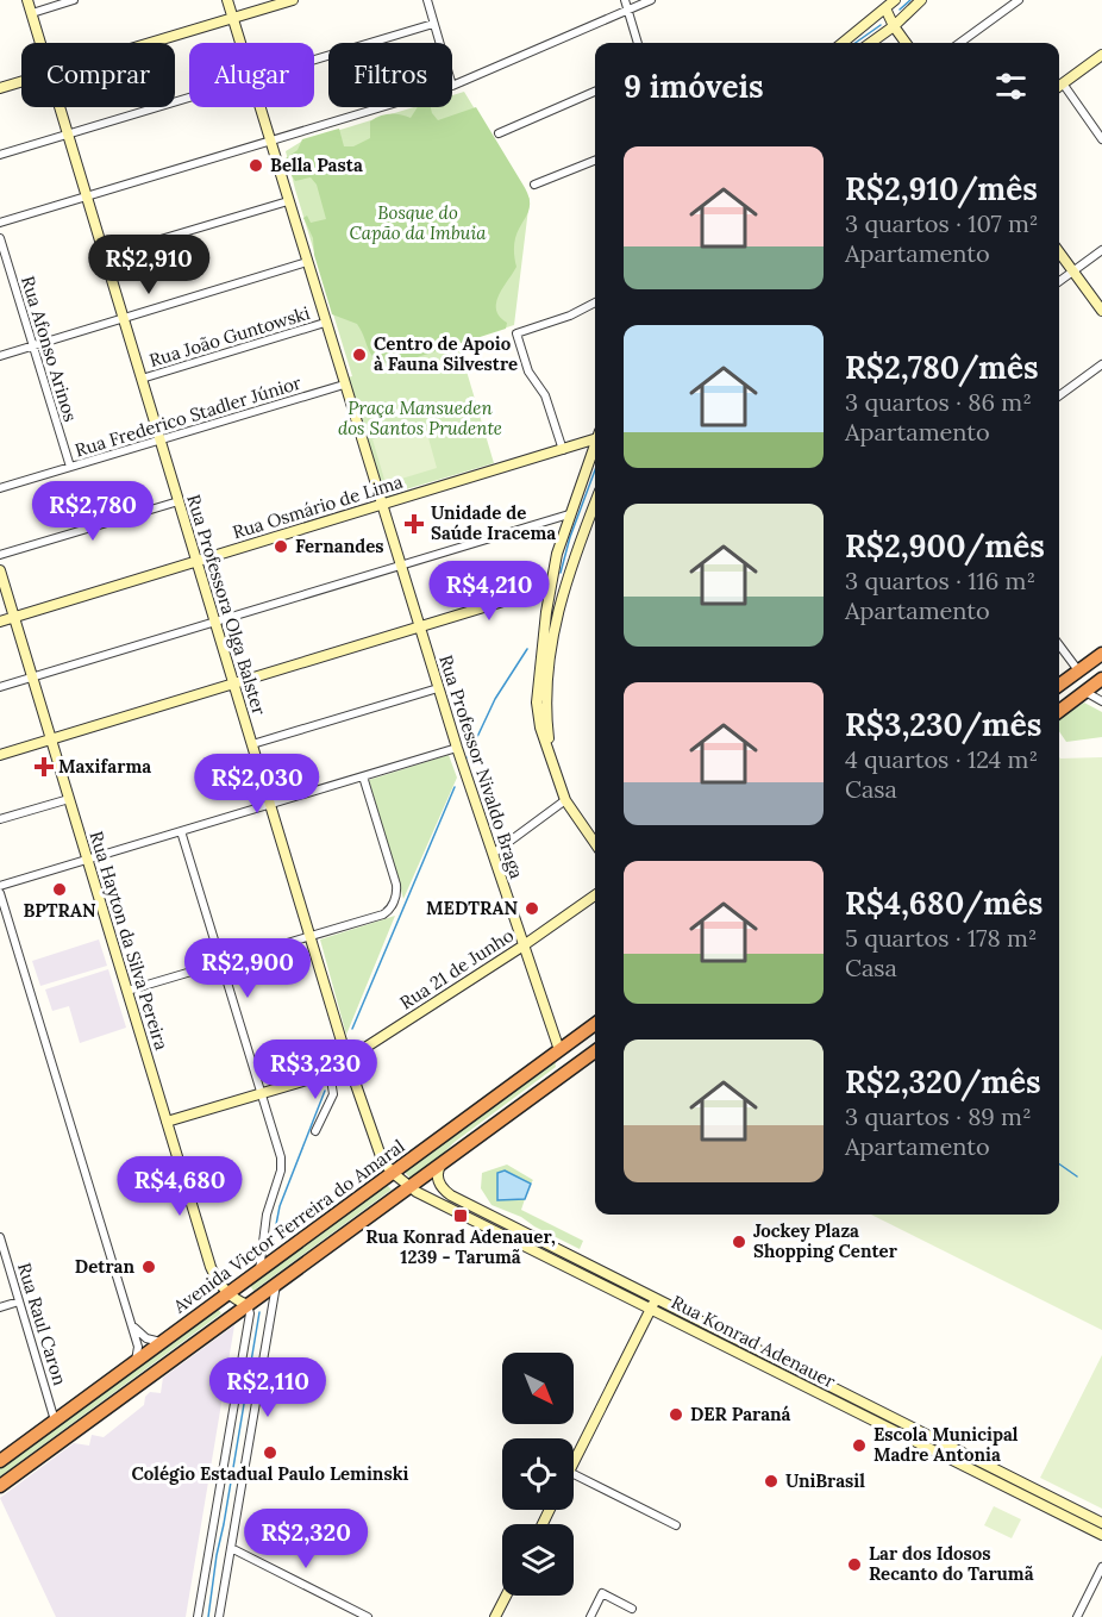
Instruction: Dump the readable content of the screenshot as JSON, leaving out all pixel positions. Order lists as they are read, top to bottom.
{
  "streets": {
    "highway": ["Avenida Victor Ferreira do Amaral"],
    "street": [
      "Rua João Guntowski",
      "Rua Afonso Arinos",
      "Rua Frederico Stadler Júnior",
      "Rua Osmário de Lima",
      "Rua Professora Olga Balster",
      "Rua Professor Nivaldo Braga",
      "Rua Hayton da Silva Pereira",
      "Rua 21 de Junho",
      "Rua Raul Caron",
      "Rua Konrad Adenauer"
    ]
  },
  "crossings": [
    ["Rua João Guntowski", "Rua Professora Olga Balster"],
    ["Rua João Guntowski", "Rua Professor Nivaldo Braga"],
    ["Rua Afonso Arinos", "Rua Frederico Stadler Júnior"],
    ["Rua Frederico Stadler Júnior", "Rua Professora Olga Balster"],
    ["Rua Frederico Stadler Júnior", "Rua Professor Nivaldo Braga"],
    ["Rua Osmário de Lima", "Rua Professora Olga Balster"],
    ["Rua Osmário de Lima", "Rua Professor Nivaldo Braga"],
    ["Rua Osmário de Lima", "Rua Hayton da Silva Pereira"],
    ["Rua Professora Olga Balster", "Rua 21 de Junho"],
    ["Rua Professora Olga Balster", "Avenida Victor Ferreira do Amaral"],
    ["Rua Professora Olga Balster", "Rua Konrad Adenauer"],
    ["Rua Professor Nivaldo Braga", "Rua 21 de Junho"],
    ["Rua Professor Nivaldo Braga", "Avenida Victor Ferreira do Amaral"],
    ["Rua Hayton da Silva Pereira", "Rua 21 de Junho"],
    ["Rua Hayton da Silva Pereira", "Avenida Victor Ferreira do Amaral"],
    ["Avenida Victor Ferreira do Amaral", "Rua Raul Caron"],
    ["Avenida Victor Ferreira do Amaral", "Rua Konrad Adenauer"]
  ],
  "parks": ["Bosque do Capão da Imbuia", "Praça Mansueden dos Santos Prudente"],
  "places": {
    "other": [
      "Bella Pasta",
      "Centro de Apoio à Fauna Silvestre",
      "Fernandes",
      "BPTRAN",
      "MEDTRAN",
      "Jockey Plaza Shopping Center",
      "Detran",
      "DER Paraná",
      "Escola Municipal Madre Antonia",
      "Colégio Estadual Paulo Leminski",
      "UniBrasil",
      "Lar dos Idosos Recanto do Tarumã"
    ],
    "health": ["Unidade de Saúde Iracema", "Maxifarma"],
    "transit": ["Rua Konrad Adenauer, 1239 - Tarumã"]
  },
  "north": "bottom right",
  "page": {
    "chip": ["Comprar", "Alugar", "Filtros"],
    "heading": "9 imóveis",
    "list": [
      {
        "name": "R$2,910/mês",
        "note": "3 quartos · 107 m² · Apartamento"
      },
      {
        "name": "R$2,780/mês",
        "note": "3 quartos · 86 m² · Apartamento"
      },
      {
        "name": "R$2,900/mês",
        "note": "3 quartos · 116 m² · Apartamento"
      },
      {
        "name": "R$3,230/mês",
        "note": "4 quartos · 124 m² · Casa"
      },
      {
        "name": "R$4,680/mês",
        "note": "5 quartos · 178 m² · Casa"
      },
      {
        "name": "R$2,320/mês",
        "note": "3 quartos · 89 m² · Apartamento"
      }
    ],
    "price": [
      "R$2,910",
      "R$2,780",
      "R$4,210",
      "R$2,030",
      "R$2,900",
      "R$3,230",
      "R$4,680",
      "R$2,110",
      "R$2,320"
    ]
  }
}
